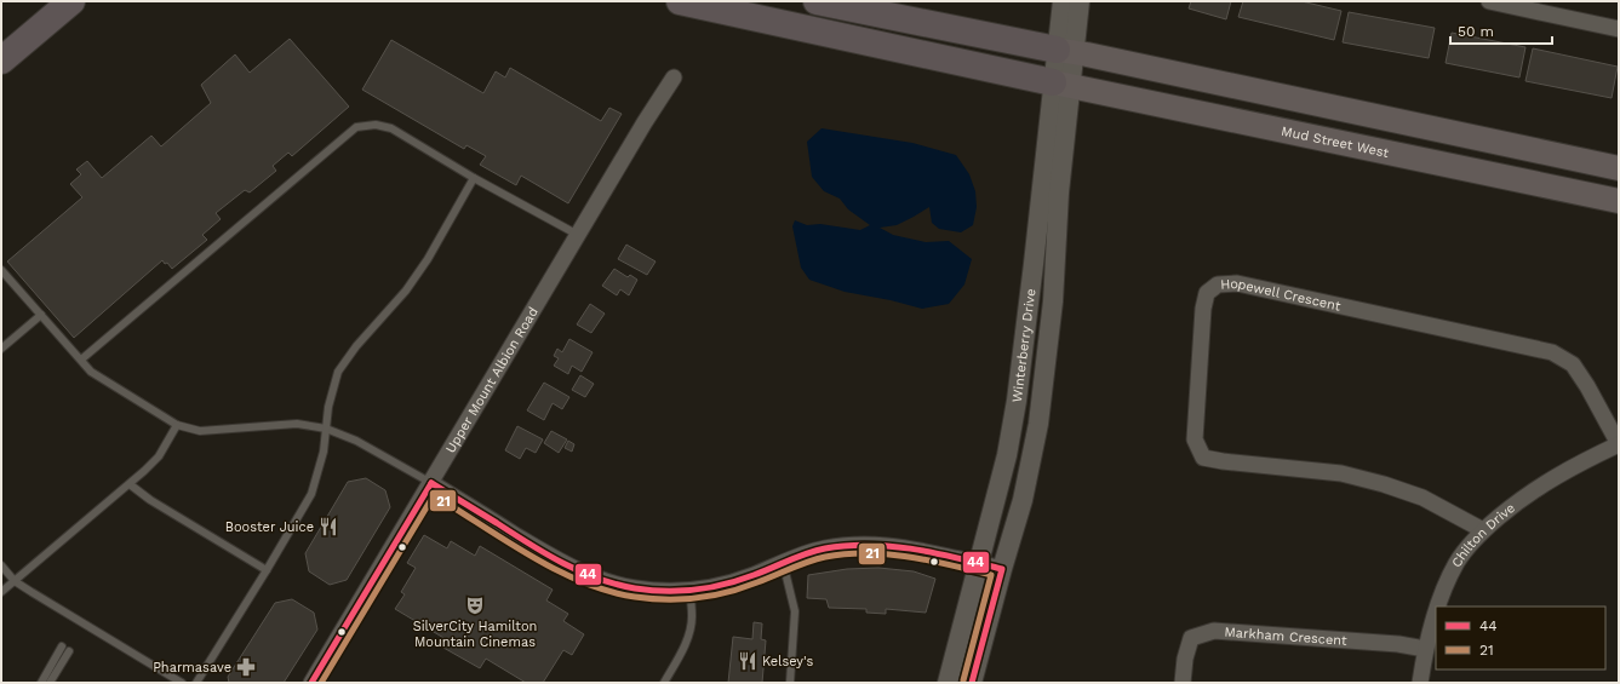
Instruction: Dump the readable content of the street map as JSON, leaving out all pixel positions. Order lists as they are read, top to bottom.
{
  "streets": {
    "main road": ["Mud Street West"],
    "street": [
      "Hopewell Crescent",
      "Winterberry Drive",
      "Upper Mount Albion Road",
      "Chilton Drive",
      "Markham Crescent"
    ]
  },
  "crossings": [
    ["Mud Street West", "Winterberry Drive"],
    ["Hopewell Crescent", "Chilton Drive"],
    ["Chilton Drive", "Markham Crescent"]
  ],
  "places": {
    "restaurant": ["Booster Juice", "Kelsey's"],
    "theatre": ["SilverCity Hamilton Mountain Cinemas"],
    "pharmacy": ["Pharmasave"]
  },
  "lines": ["transit line 44", "transit line 21"],
  "legend": ["44", "21"],
  "scale_bar": "50 m"
}
